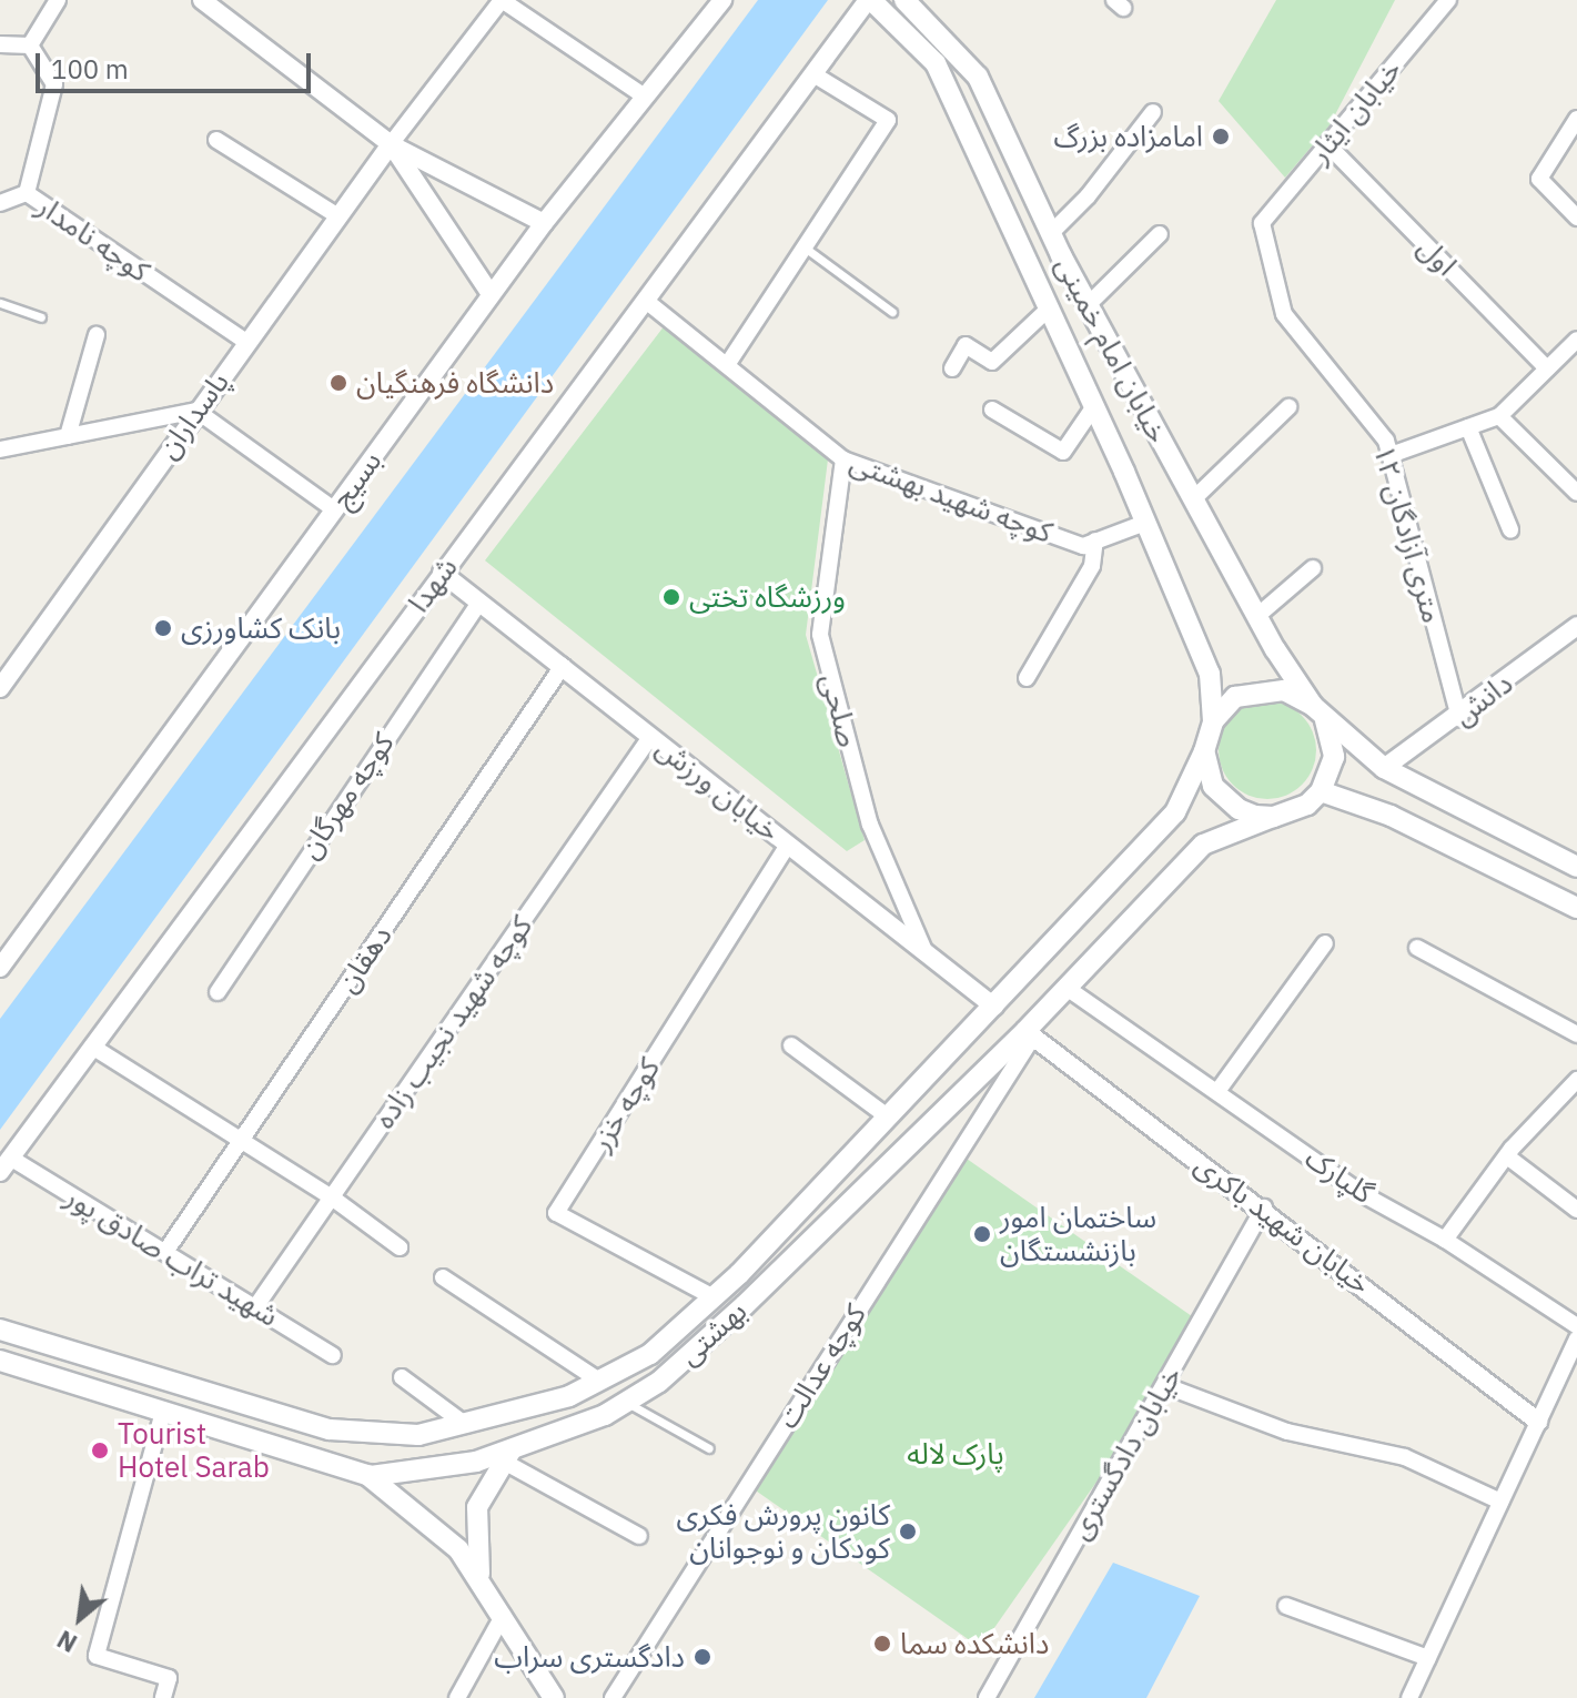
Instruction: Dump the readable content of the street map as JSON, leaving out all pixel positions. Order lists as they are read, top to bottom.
{
  "streets": {
    "main road": ["خیابان امام خمینی", "بهشتی"],
    "street": [
      "خیابان ایثار",
      "کوچه نامدار",
      "اول",
      "پاسداران",
      "بسیج",
      "کوچه شهید بهشتی",
      "۱۲ متری آزادگان",
      "شهدا",
      "دانش",
      "صلحی",
      "خیابان ورزش",
      "کوچه مهرگان",
      "دهقان",
      "کوچه شهید نجیب زاده",
      "کوچه خزر",
      "گلپارک",
      "خیابان شهید باکری",
      "شهید تراب صادق پور",
      "کوچه عدالت",
      "خیابان دادگستری"
    ]
  },
  "crossings": [
    ["خیابان ایثار", "اول"],
    ["خیابان ایثار", "۱۲ متری آزادگان"],
    ["کوچه نامدار", "پاسداران"],
    ["خیابان امام خمینی", "کوچه شهید بهشتی"],
    ["خیابان امام خمینی", "شهدا"],
    ["خیابان امام خمینی", "دانش"],
    ["خیابان امام خمینی", "بهشتی"],
    ["کوچه شهید بهشتی", "شهدا"],
    ["کوچه شهید بهشتی", "صلحی"],
    ["۱۲ متری آزادگان", "دانش"],
    ["شهدا", "خیابان ورزش"],
    ["شهدا", "شهید تراب صادق پور"],
    ["صلحی", "خیابان ورزش"],
    ["خیابان ورزش", "کوچه مهرگان"],
    ["خیابان ورزش", "دهقان"],
    ["خیابان ورزش", "کوچه شهید نجیب زاده"],
    ["خیابان ورزش", "کوچه خزر"],
    ["خیابان ورزش", "بهشتی"],
    ["دهقان", "شهید تراب صادق پور"],
    ["کوچه شهید نجیب زاده", "شهید تراب صادق پور"],
    ["کوچه خزر", "بهشتی"],
    ["گلپارک", "بهشتی"],
    ["خیابان شهید باکری", "بهشتی"],
    ["خیابان شهید باکری", "کوچه عدالت"],
    ["خیابان شهید باکری", "خیابان دادگستری"],
    ["بهشتی", "کوچه عدالت"]
  ],
  "parks": ["پارک لاله"],
  "places": [
    "امامزاده بزرگ",
    "دانشگاه فرهنگیان",
    "ورزشگاه تختی",
    "بانک کشاورزی",
    "ساختمان امور بازنشستگان",
    "Tourist Hotel Sarab",
    "کانون پرورش فکری کودکان و نوجوانان",
    "دانشکده سما",
    "دادگستری سراب"
  ],
  "scale_bar": "100 m",
  "north": "bottom left"
}
